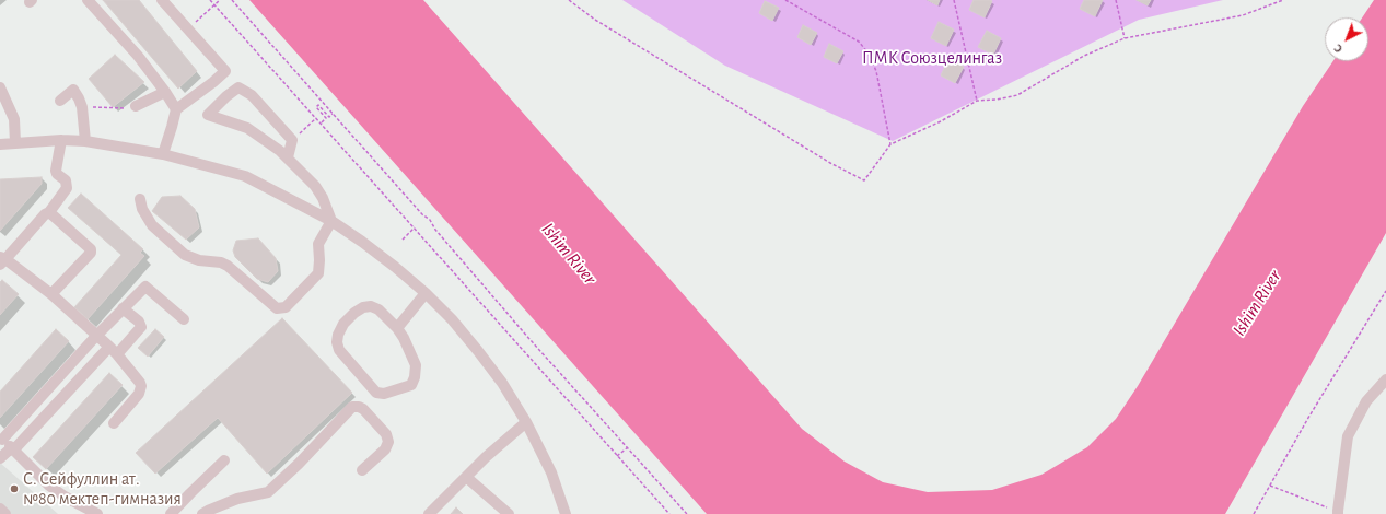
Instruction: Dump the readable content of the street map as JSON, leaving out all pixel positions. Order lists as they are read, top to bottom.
{
  "water": ["Ishim River"],
  "parks": ["ПМК Союзцелингаз"],
  "places": ["С. Сейфуллин ат. №80 мектеп-гимназия"],
  "north": "bottom left"
}
